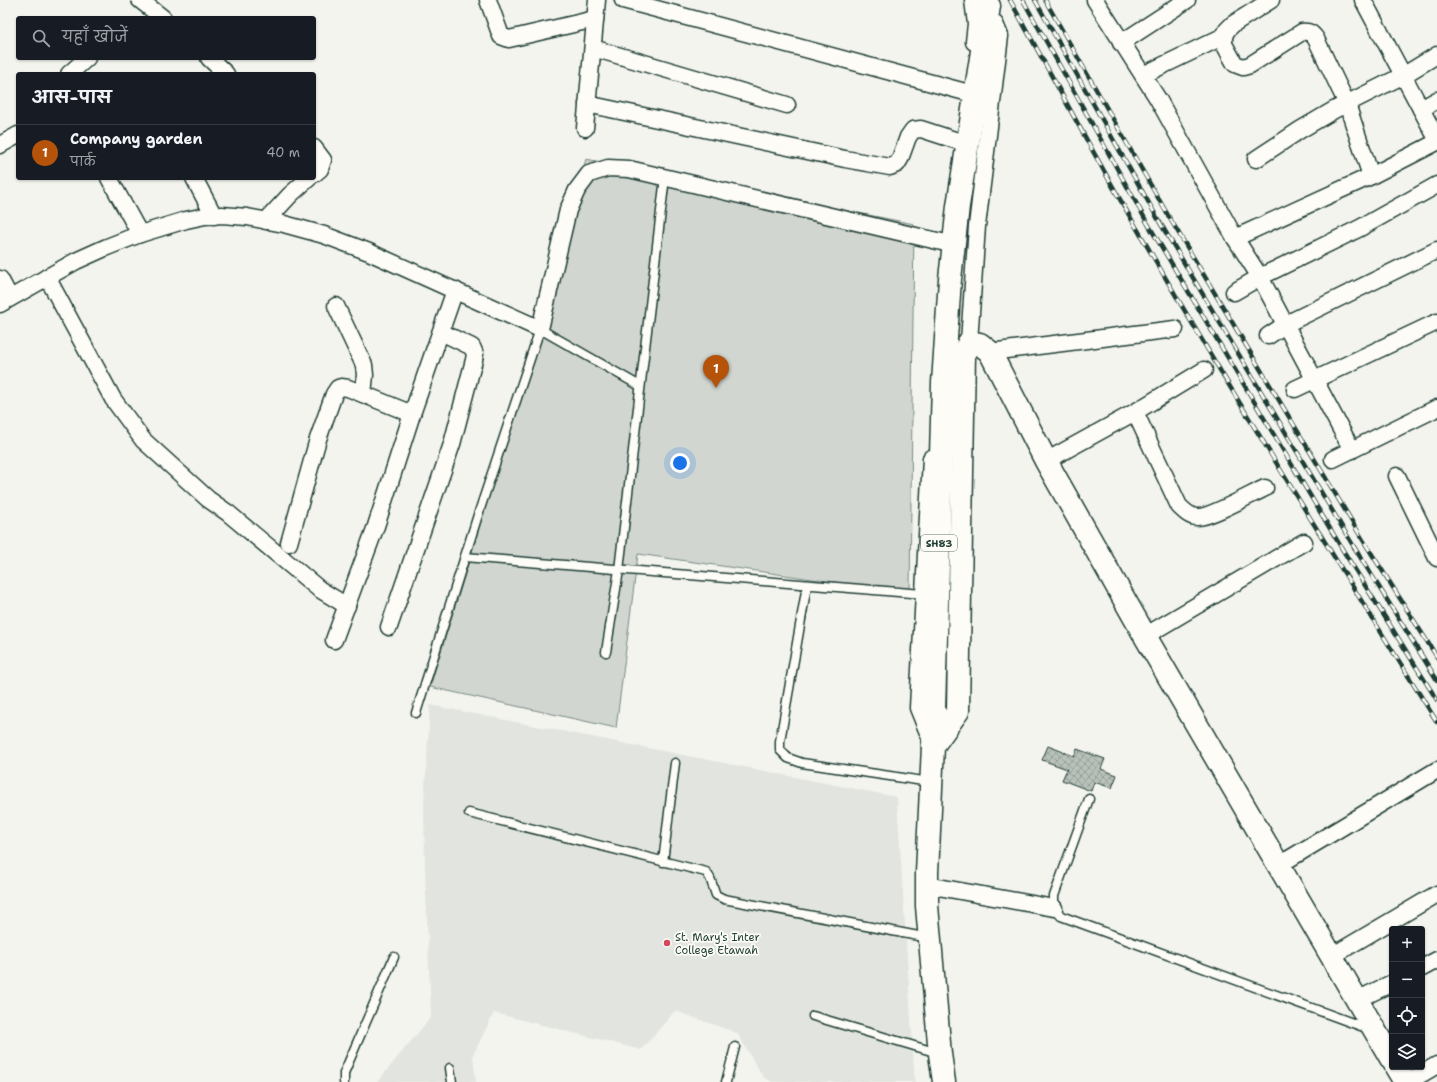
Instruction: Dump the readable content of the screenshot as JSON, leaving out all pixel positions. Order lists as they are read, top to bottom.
{
  "streets": {
    "street": ["SH83"]
  },
  "places": ["St. Mary's Inter College Etawah"],
  "page": {
    "search": "यहाँ खोजें",
    "heading": "आस-पास",
    "list": [
      {
        "mark": "1",
        "name": "Company garden",
        "note": "पार्क",
        "value": "40 m"
      }
    ],
    "pins": "1",
    "map_buttons": ["+", "−"]
  }
}
